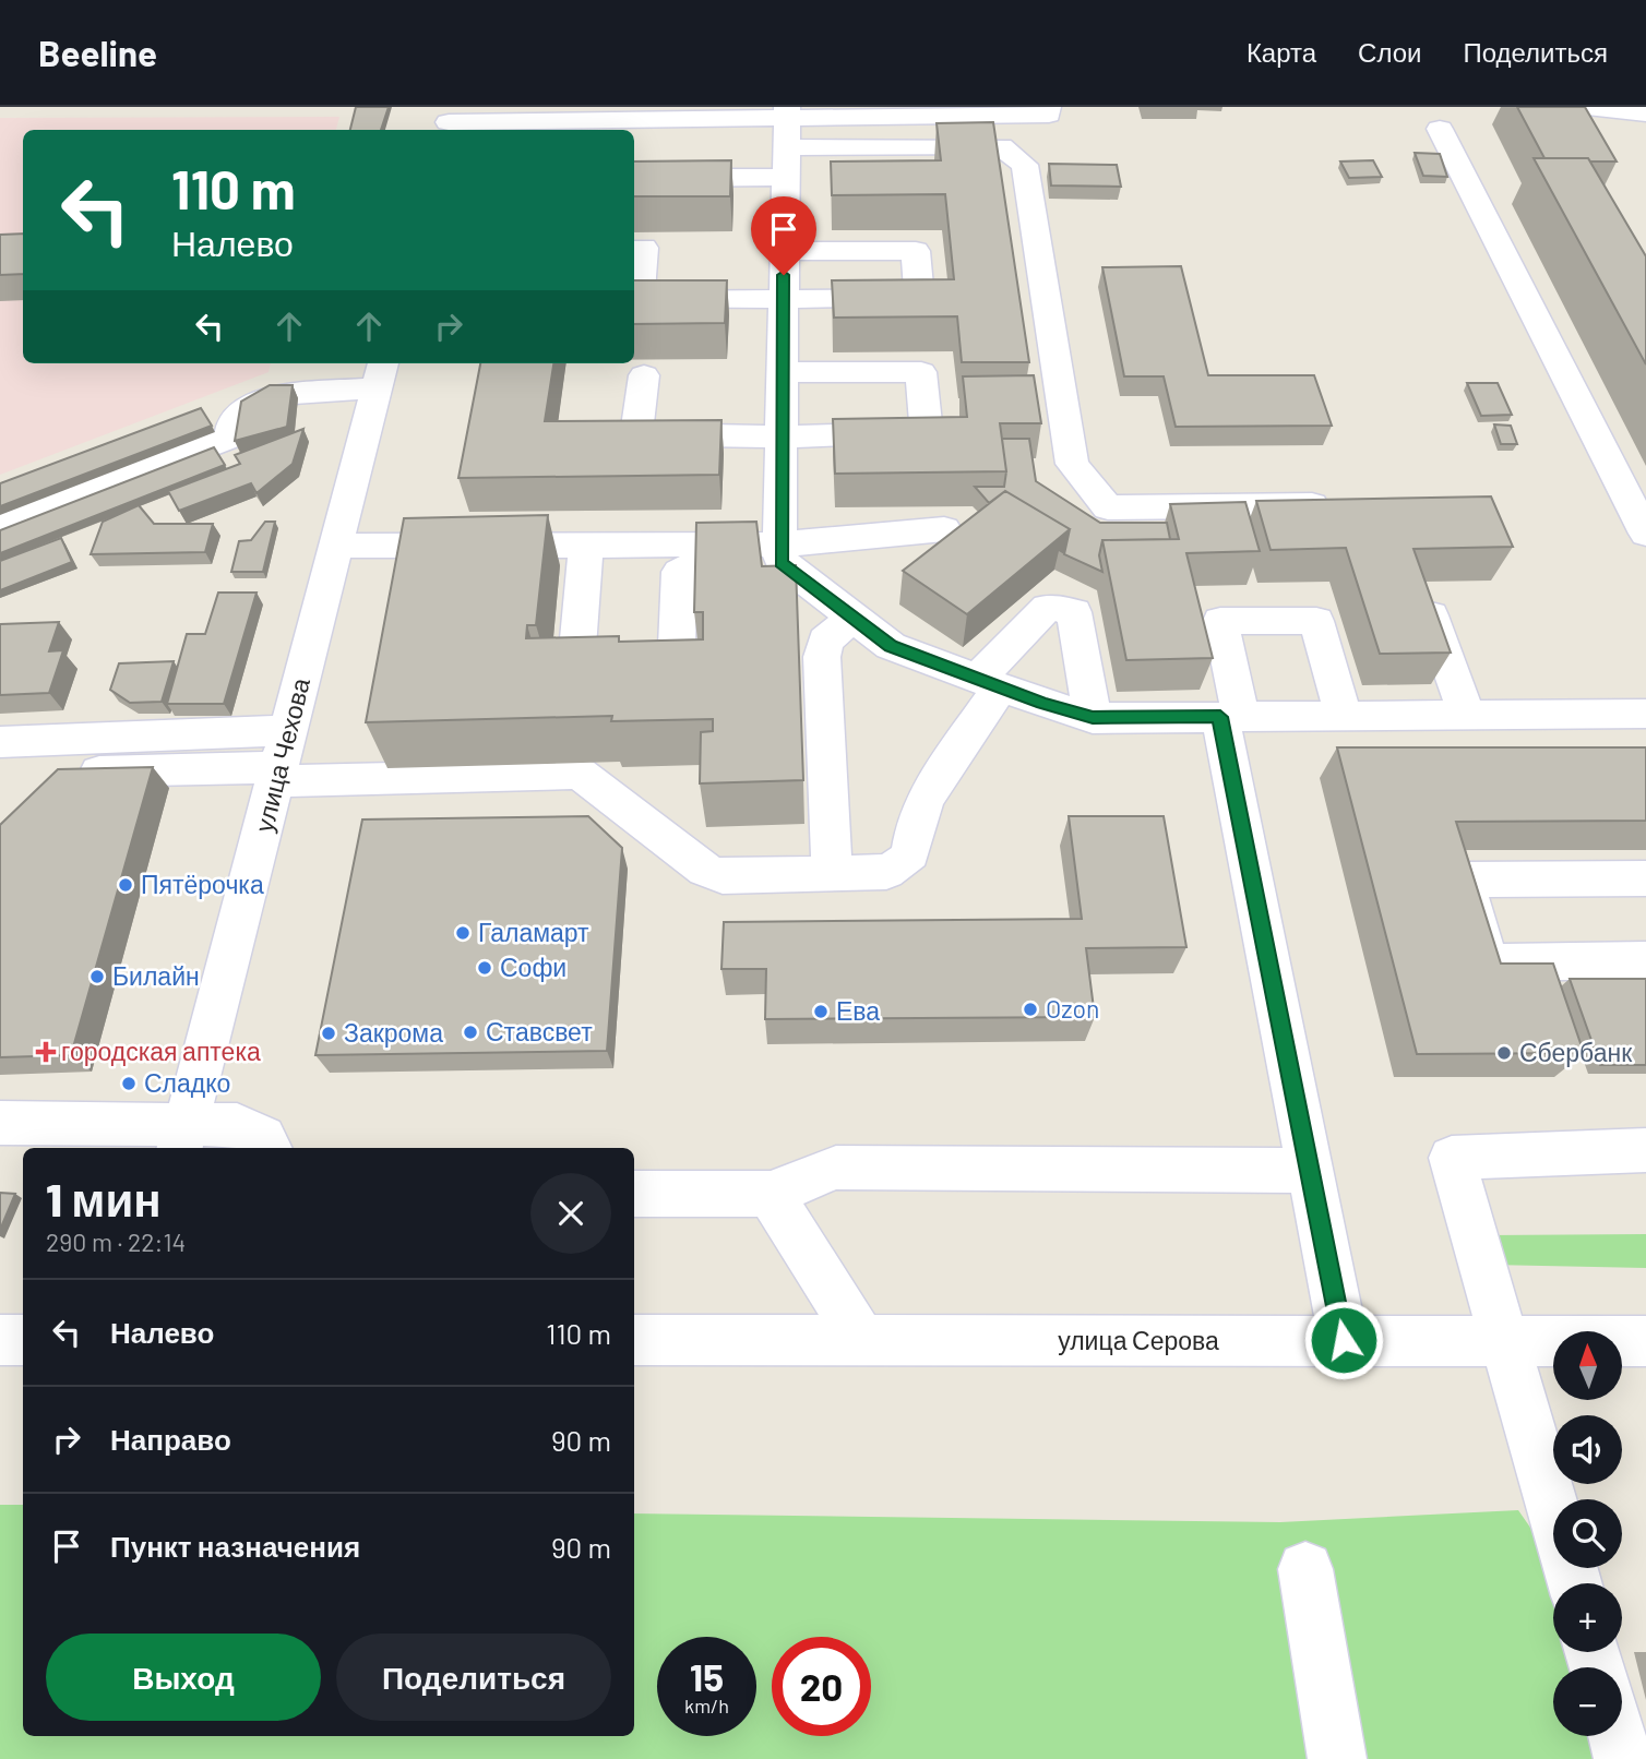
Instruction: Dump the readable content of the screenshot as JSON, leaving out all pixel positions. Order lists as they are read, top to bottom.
{
  "streets": {
    "street": ["улица Чехова", "улица Серова"]
  },
  "places": {
    "other": [
      "Пятёрочка",
      "Галамарт",
      "Софи",
      "Билайн",
      "Ozon",
      "Ева",
      "Ставсвет",
      "Закрома",
      "Сбербанк",
      "Сладко"
    ],
    "health": ["городская аптека"]
  },
  "north": "top",
  "page": {
    "header": "Beeline",
    "nav": ["Карта", "Слои", "Поделиться"],
    "turn": ["110 m", "Налево"],
    "heading": ["1 мин", "290 m · 22:14"],
    "list": [
      {
        "name": "Налево",
        "value": "110 m"
      },
      {
        "name": "Направо",
        "value": "90 m"
      },
      {
        "name": "Пункт назначения",
        "value": "90 m"
      }
    ],
    "map_buttons": ["+", "−"],
    "buttons": ["Выход", "Поделиться"],
    "speed": "15 km/h",
    "limit": "20"
  }
}
